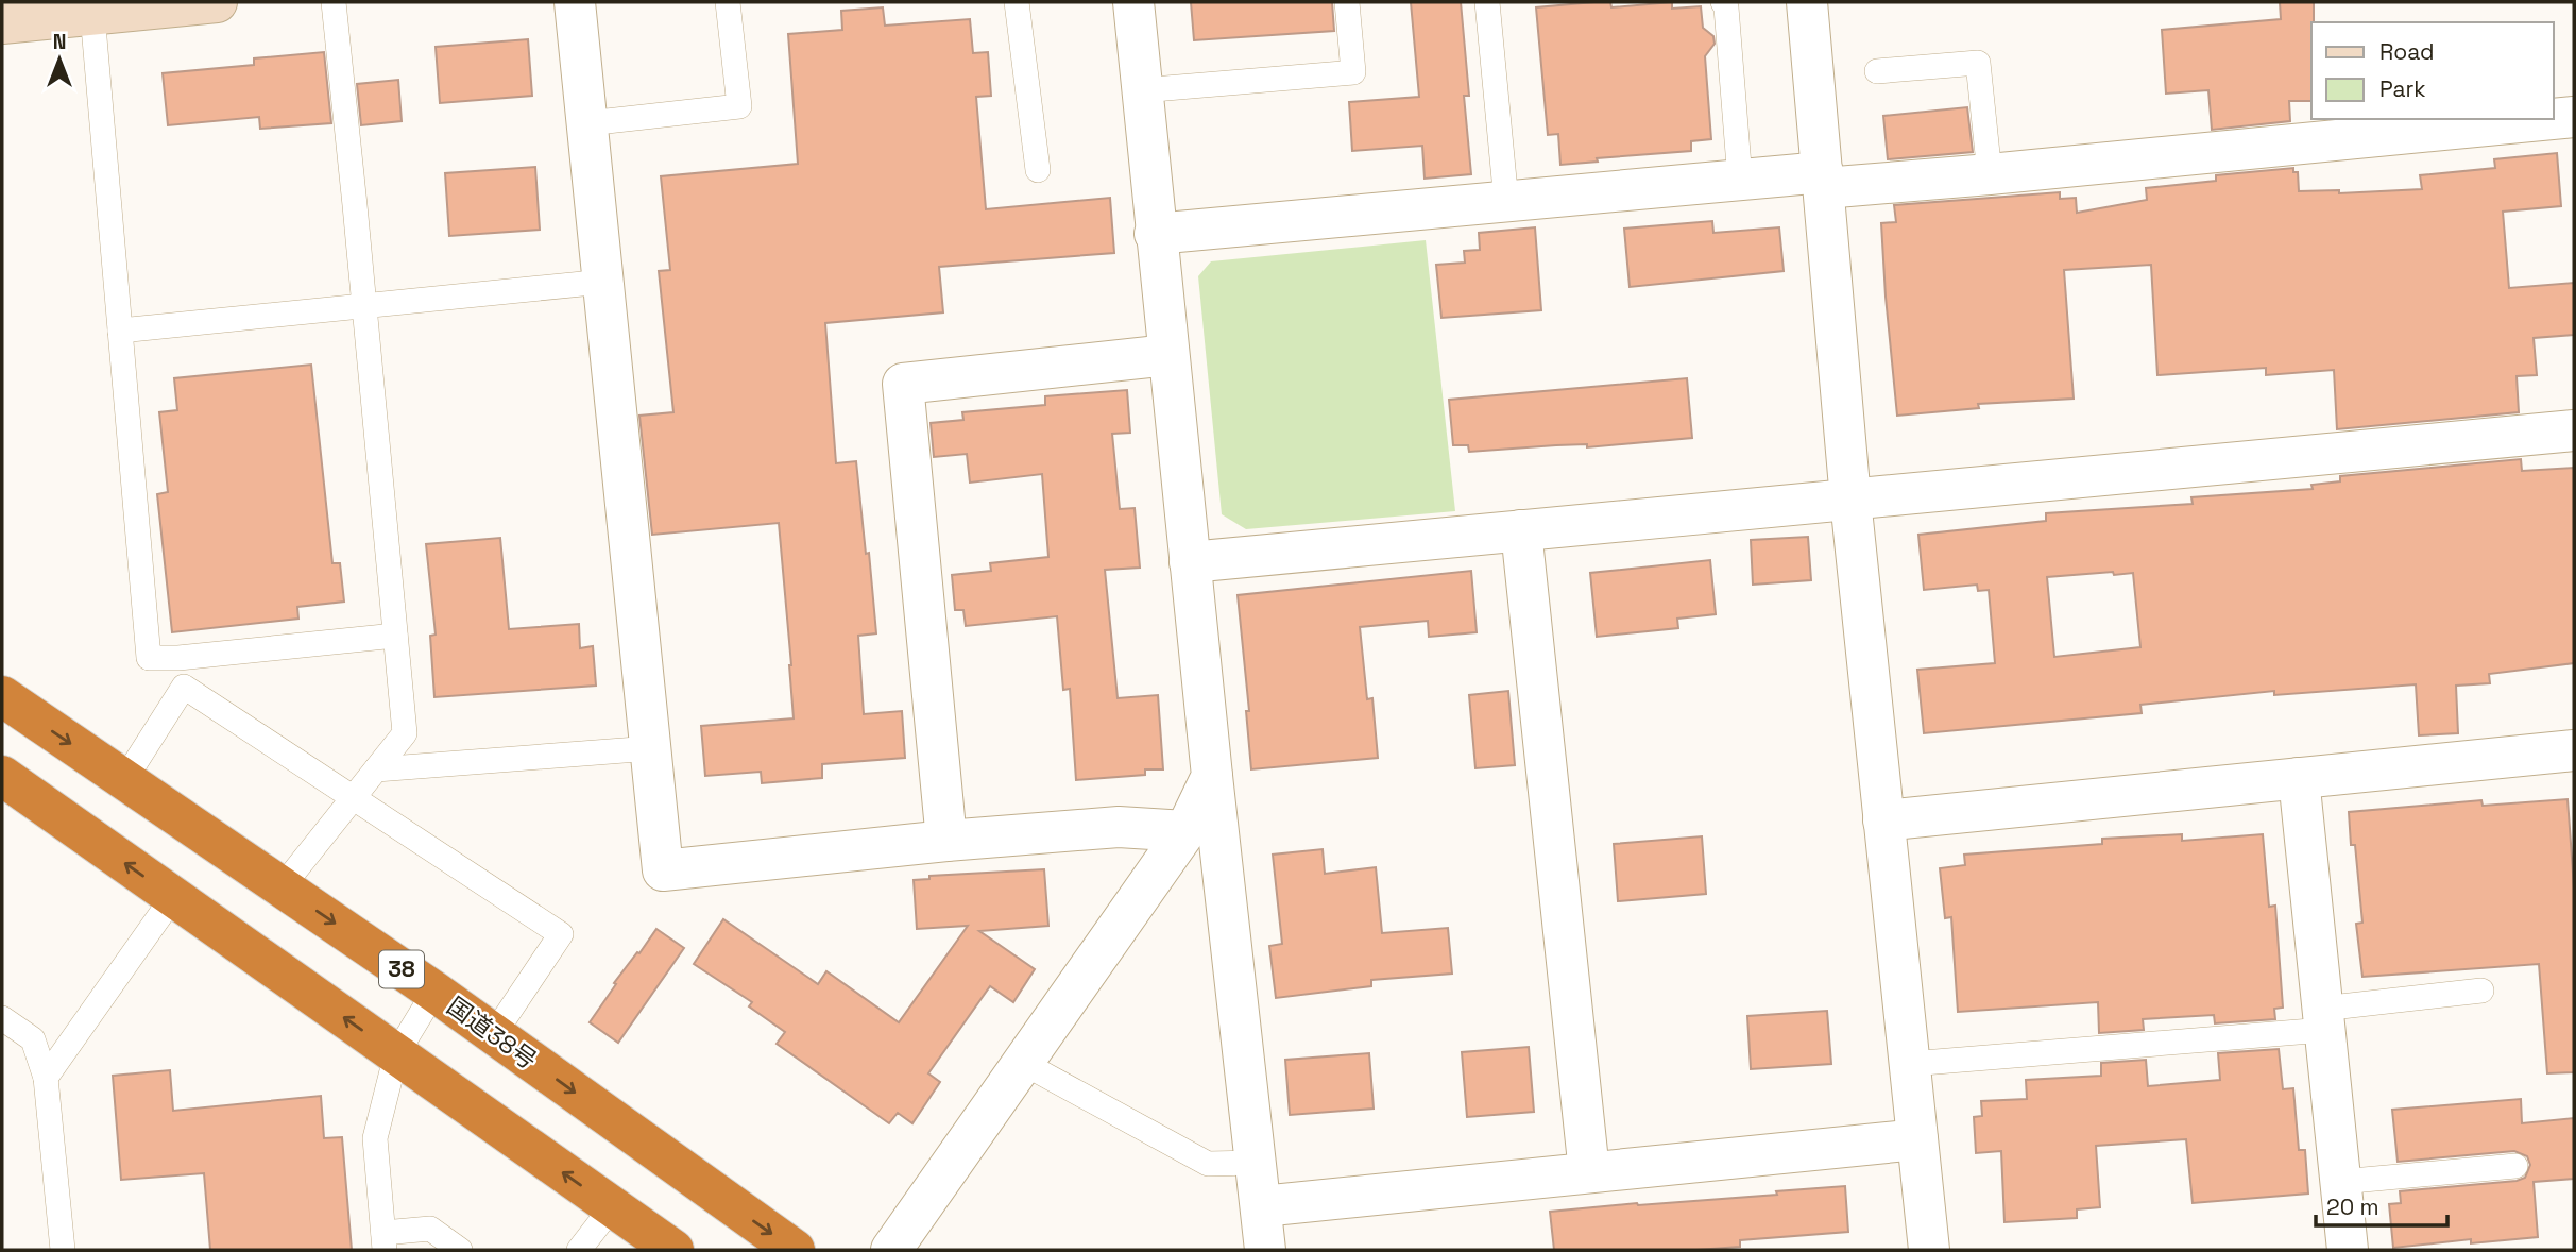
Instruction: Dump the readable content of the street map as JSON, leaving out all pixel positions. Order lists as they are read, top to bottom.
{
  "streets": {
    "highway": ["38", "国道38号"]
  },
  "legend": ["Road", "Park"],
  "scale_bar": "20 m",
  "north": "top"
}
